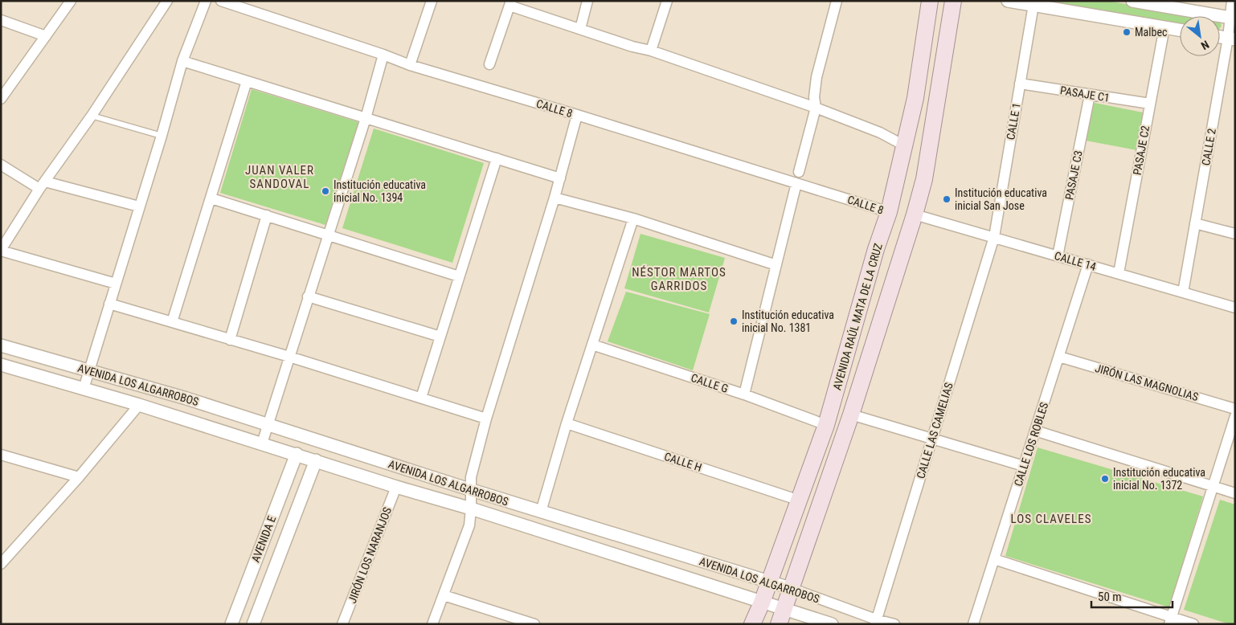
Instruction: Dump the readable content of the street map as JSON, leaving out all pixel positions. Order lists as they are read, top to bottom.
{
  "streets": {
    "main road": ["AVENIDA RAÚL MATA DE LA CRUZ"],
    "street": [
      "PASAJE C1",
      "CALLE 8",
      "CALLE 1",
      "CALLE 2",
      "PASAJE C2",
      "PASAJE C3",
      "CALLE 14",
      "JIRÓN LAS MAGNOLIAS",
      "CALLE G",
      "AVENIDA LOS ALGARROBOS",
      "CALLE LAS CAMELIAS",
      "CALLE LOS ROBLES",
      "CALLE H",
      "AVENIDA E",
      "JIRÓN LOS NARANJOS"
    ]
  },
  "crossings": [
    ["PASAJE C1", "CALLE 1"],
    ["PASAJE C1", "PASAJE C2"],
    ["PASAJE C1", "PASAJE C3"],
    ["CALLE 8", "AVENIDA RAÚL MATA DE LA CRUZ"],
    ["CALLE 1", "CALLE 14"],
    ["CALLE 1", "CALLE LAS CAMELIAS"],
    ["CALLE 2", "CALLE 14"],
    ["PASAJE C2", "CALLE 14"],
    ["PASAJE C3", "CALLE 14"],
    ["CALLE 14", "AVENIDA RAÚL MATA DE LA CRUZ"],
    ["CALLE 14", "CALLE LAS CAMELIAS"],
    ["CALLE 14", "CALLE LOS ROBLES"],
    ["AVENIDA RAÚL MATA DE LA CRUZ", "CALLE G"],
    ["AVENIDA RAÚL MATA DE LA CRUZ", "AVENIDA LOS ALGARROBOS"],
    ["AVENIDA RAÚL MATA DE LA CRUZ", "CALLE H"],
    ["JIRÓN LAS MAGNOLIAS", "CALLE LOS ROBLES"],
    ["AVENIDA LOS ALGARROBOS", "CALLE LAS CAMELIAS"],
    ["AVENIDA LOS ALGARROBOS", "AVENIDA E"],
    ["AVENIDA LOS ALGARROBOS", "JIRÓN LOS NARANJOS"]
  ],
  "districts": ["JUAN VALER SANDOVAL", "NÉSTOR MARTOS GARRIDOS", "LOS CLAVELES"],
  "places": [
    "Malbec",
    "Institución educativa inicial No. 1394",
    "Institución educativa inicial San Jose",
    "Institución educativa inicial No. 1381",
    "Institución educativa inicial No. 1372"
  ],
  "scale_bar": "50 m",
  "north": "bottom right"
}
